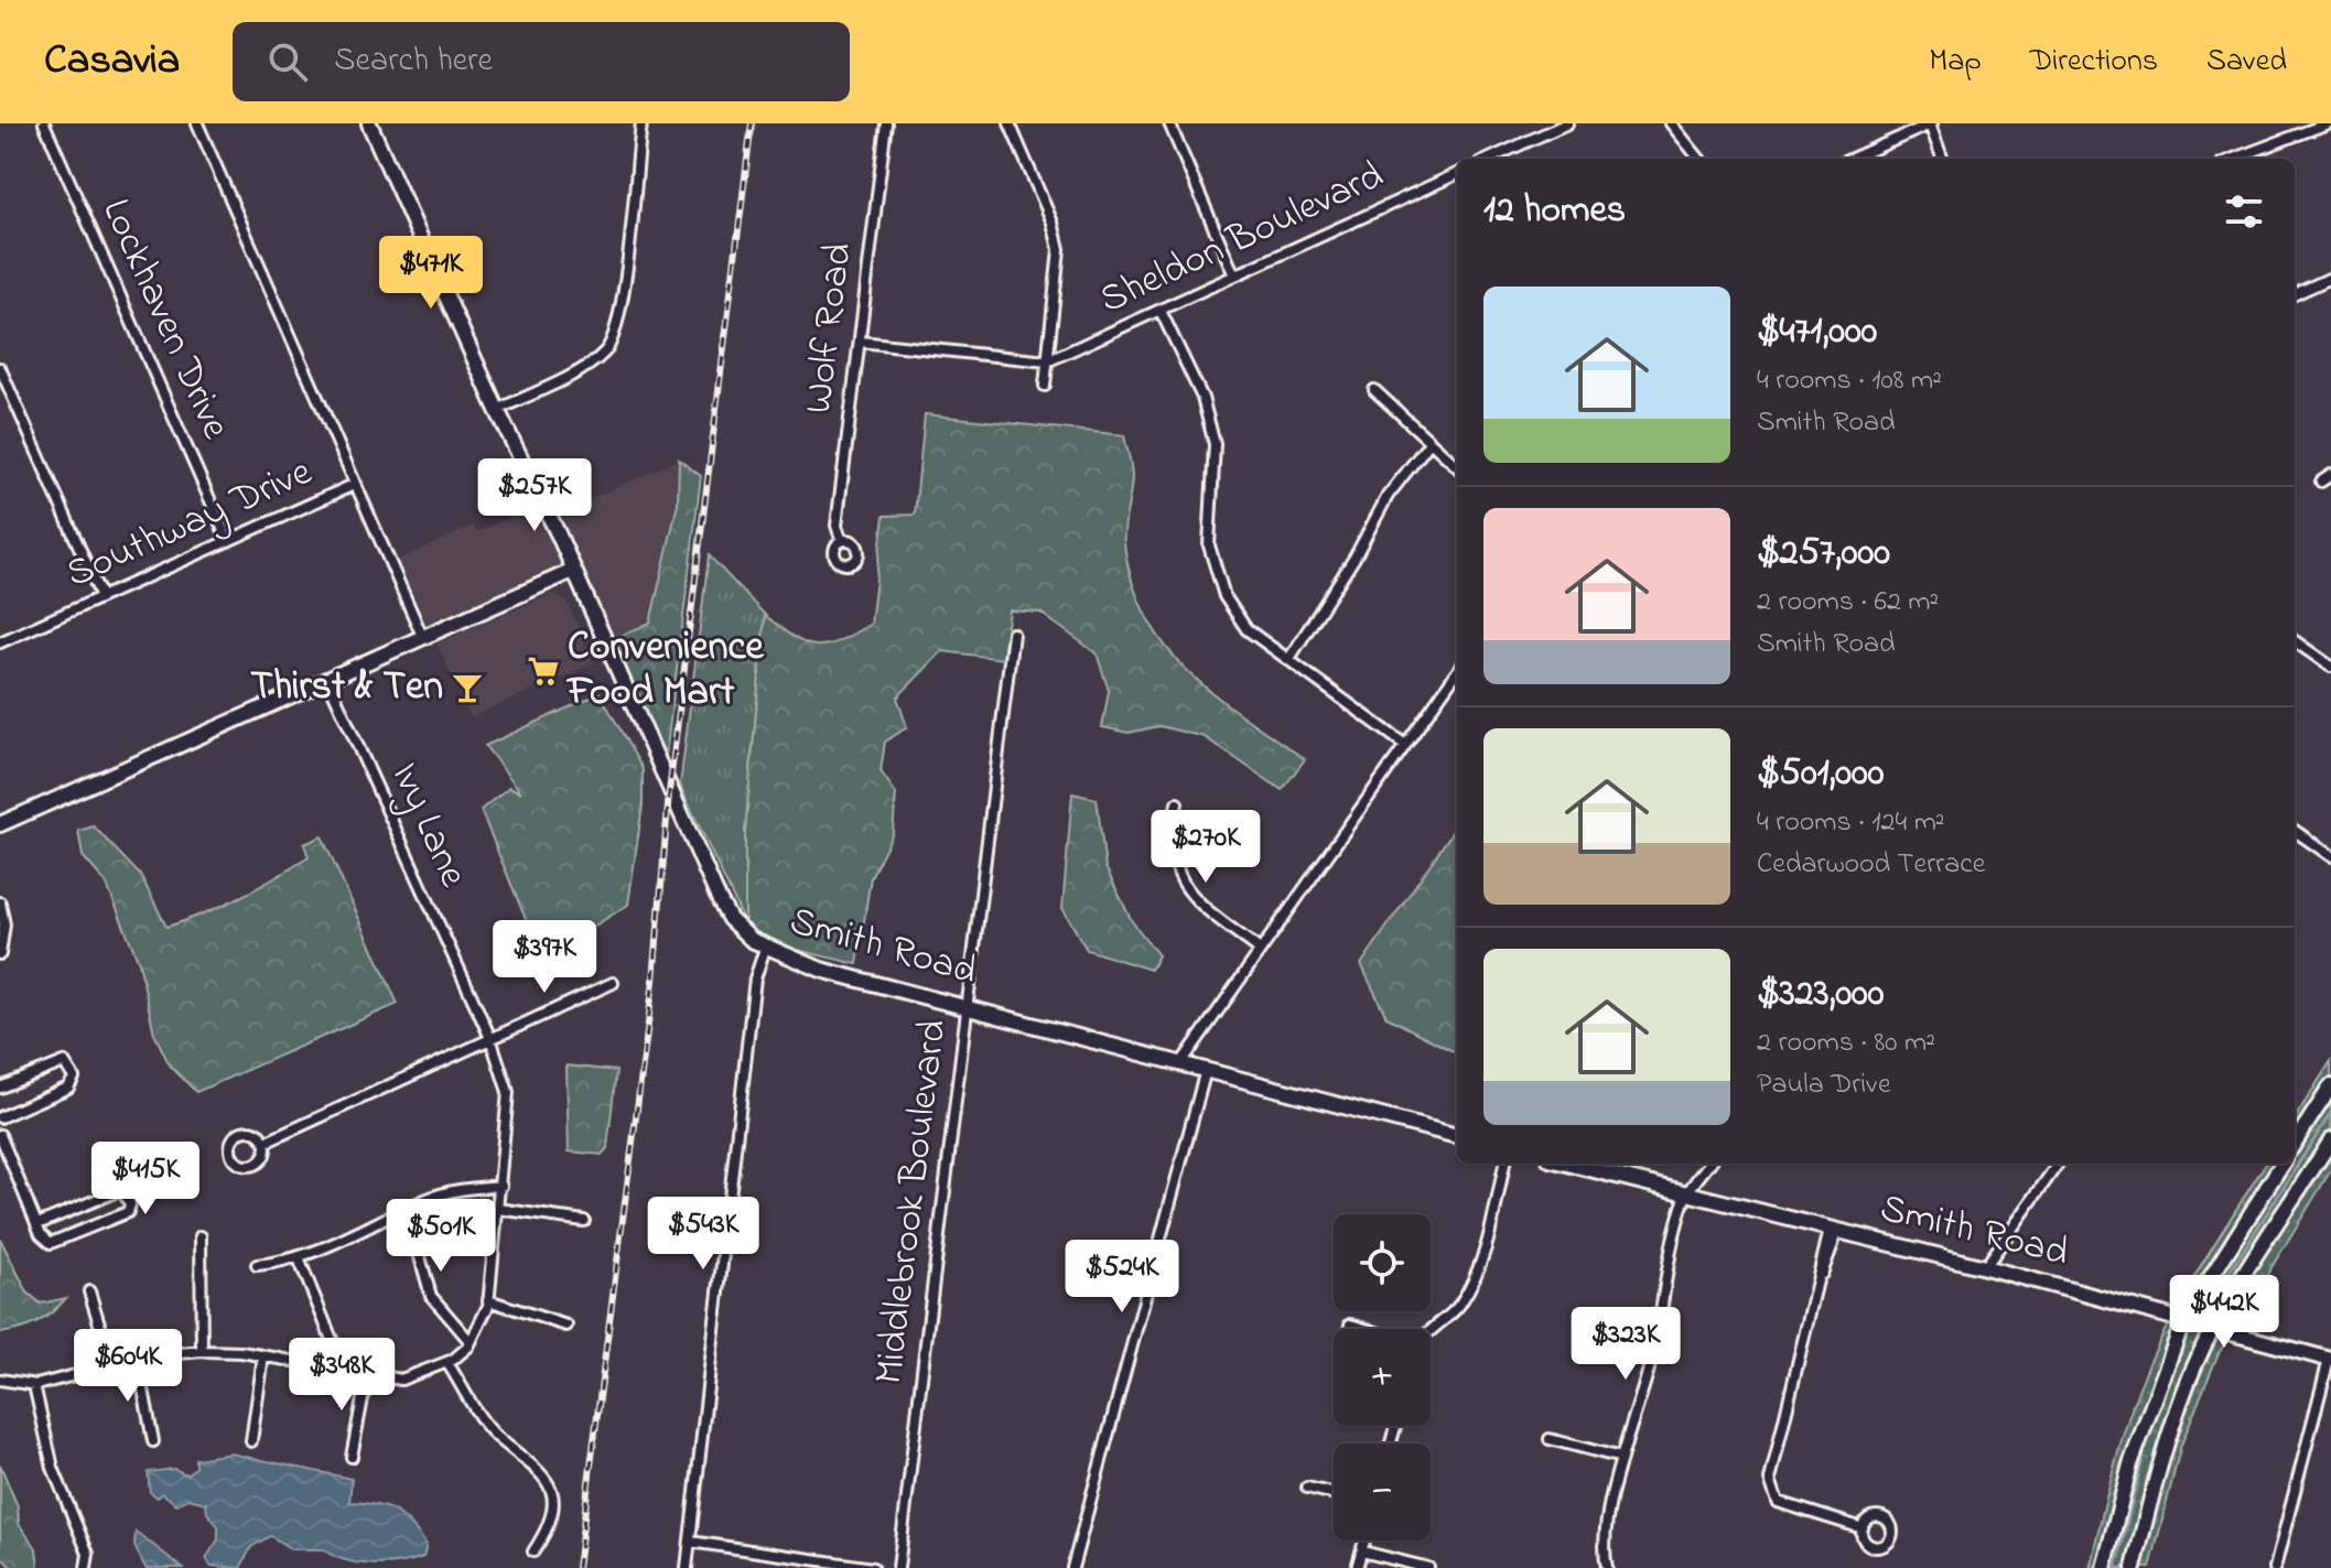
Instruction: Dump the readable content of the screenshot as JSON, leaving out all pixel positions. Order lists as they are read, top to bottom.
{
  "streets": {
    "main road": ["Smith Road"],
    "street": [
      "Sheldon Boulevard",
      "Lockhaven Drive",
      "Wolf Road",
      "Southway Drive",
      "Ivy Lane",
      "Middlebrook Boulevard"
    ]
  },
  "crossings": [
    ["Lockhaven Drive", "Southway Drive"],
    ["Smith Road", "Middlebrook Boulevard"]
  ],
  "places": {
    "supermarket": ["Convenience Food Mart"],
    "bar": ["Thirst & Ten"]
  },
  "page": {
    "header": "Casavia",
    "search": "Search here",
    "nav": ["Map", "Directions", "Saved"],
    "heading": "12 homes",
    "price": [
      "$471K",
      "$257K",
      "$270K",
      "$397K",
      "$415K",
      "$543K",
      "$501K",
      "$524K",
      "$442K",
      "$323K",
      "$604K",
      "$348K"
    ],
    "list": [
      {
        "name": "$471,000",
        "note": "4 rooms · 108 m² · Smith Road"
      },
      {
        "name": "$257,000",
        "note": "2 rooms · 62 m² · Smith Road"
      },
      {
        "name": "$501,000",
        "note": "4 rooms · 124 m² · Cedarwood Terrace"
      },
      {
        "name": "$323,000",
        "note": "2 rooms · 80 m² · Paula Drive"
      }
    ],
    "map_buttons": ["+", "−"]
  }
}
